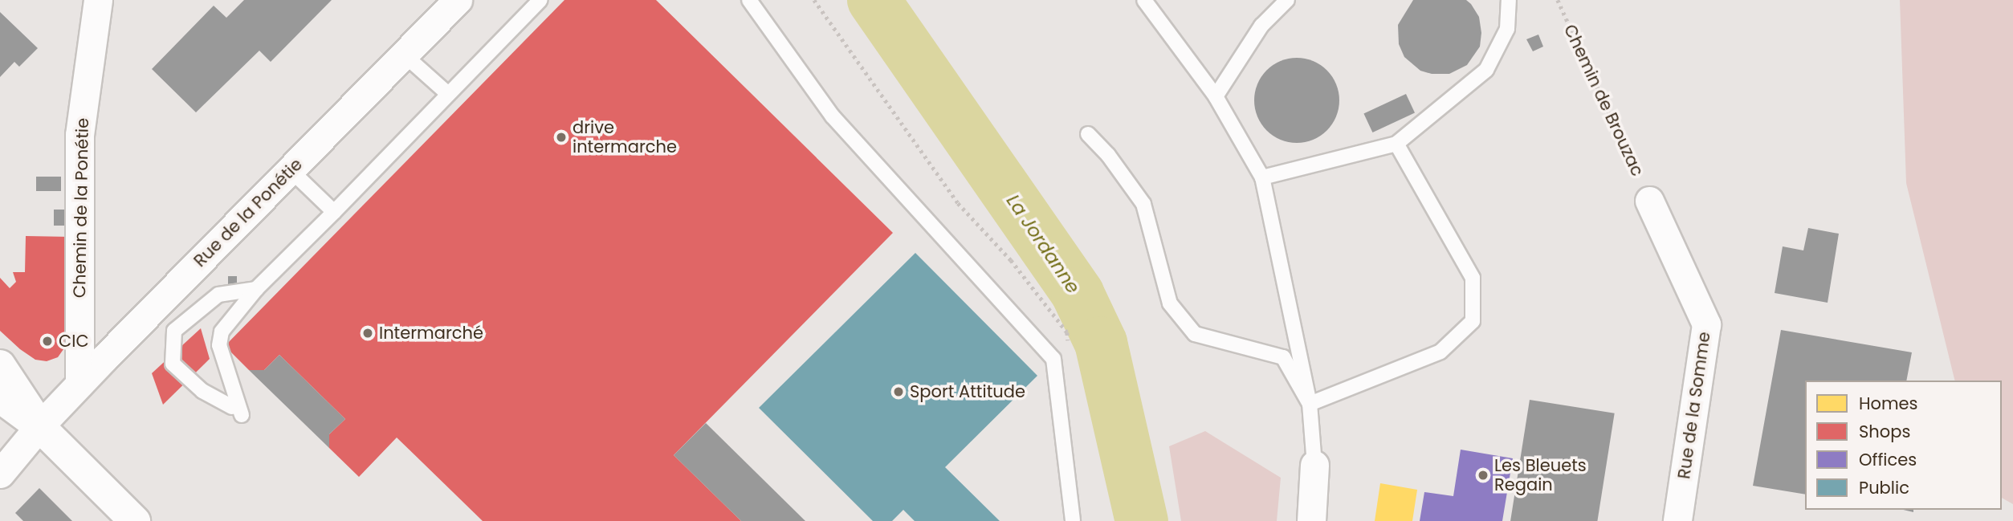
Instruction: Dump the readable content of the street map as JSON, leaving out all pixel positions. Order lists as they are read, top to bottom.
{
  "streets": {
    "street": ["Chemin de la Ponétie", "Rue de la Ponétie", "Rue de la Somme"],
    "path": ["Chemin de Brouzac"]
  },
  "crossings": [
    ["Chemin de Brouzac", "Rue de la Somme"],
    ["Chemin de la Ponétie", "Rue de la Ponétie"]
  ],
  "water": ["La Jordanne"],
  "places": [
    "drive intermarche",
    "Intermarché",
    "CIC",
    "Sport Attitude",
    "Les Bleuets Regain"
  ],
  "legend": [
    "Homes",
    "Shops",
    "Offices",
    "Public"
  ]
}
